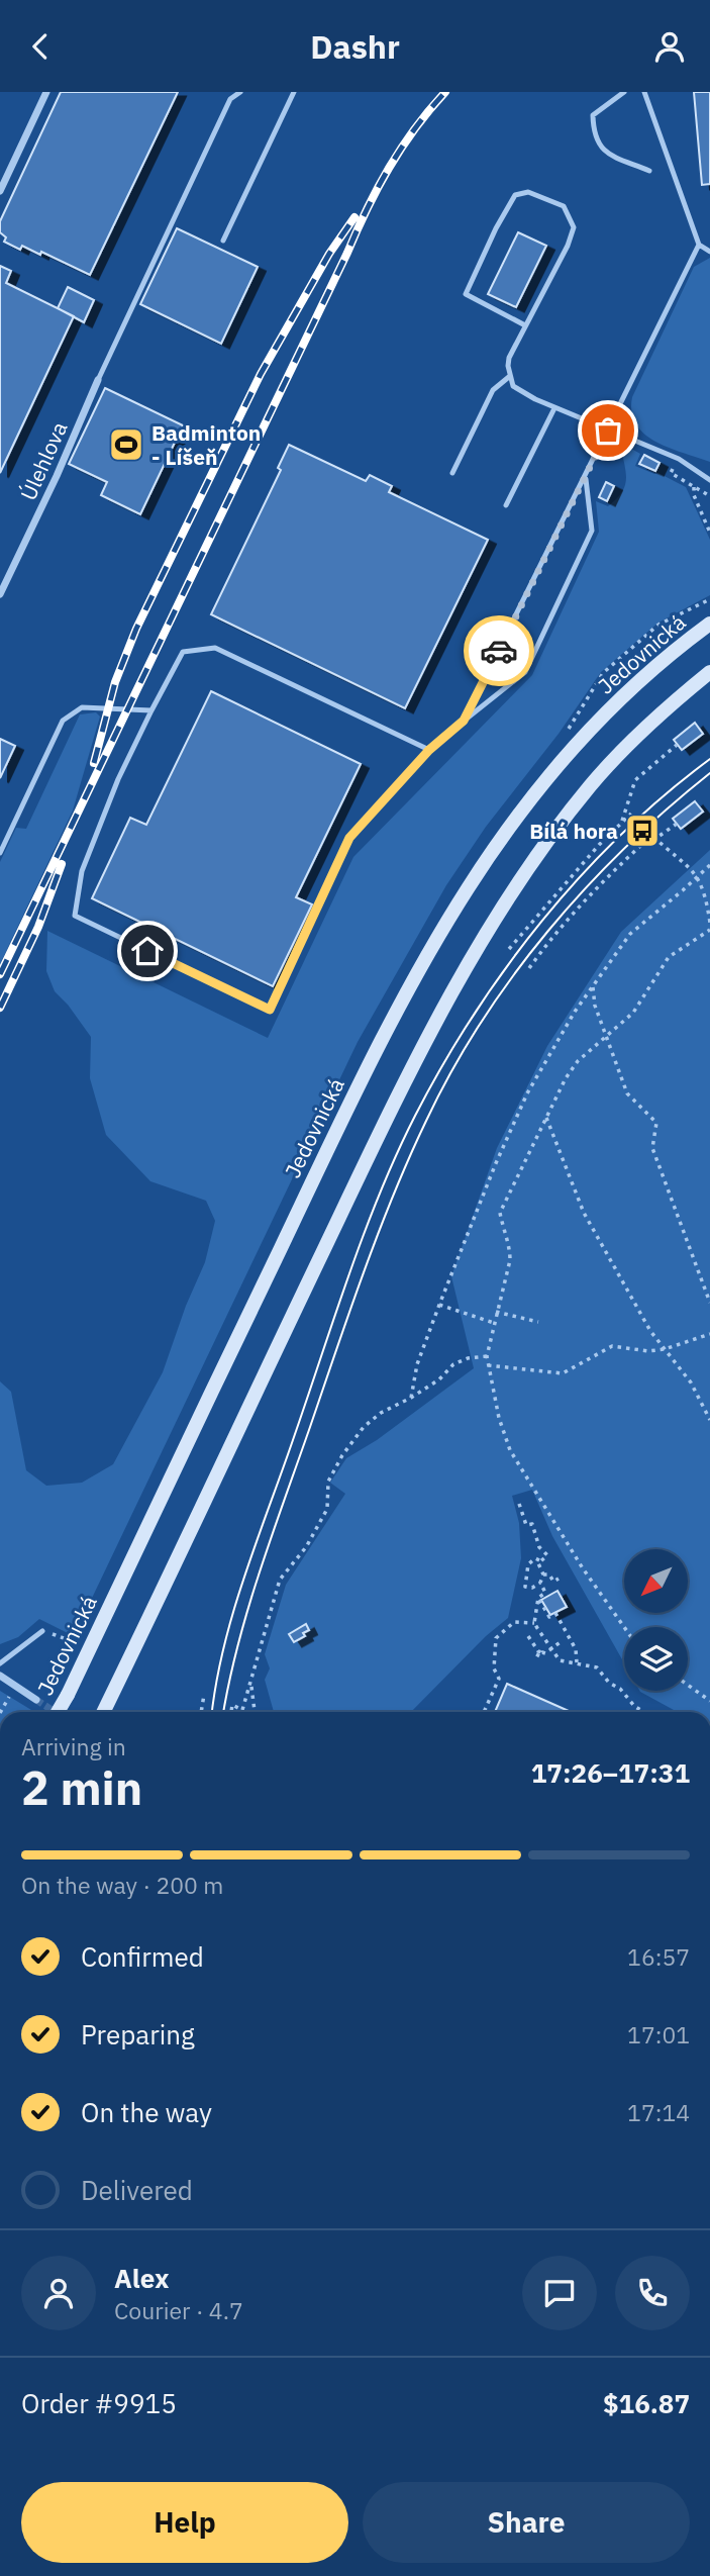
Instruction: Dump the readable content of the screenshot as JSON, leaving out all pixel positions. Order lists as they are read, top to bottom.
{
  "streets": {
    "main road": ["Jedovnická"],
    "street": ["Úlehlova"]
  },
  "places": {
    "sports": ["Badminton - Líšeň"],
    "bus stop": ["Bílá hora"]
  },
  "north": "bottom left",
  "page": {
    "header": "Dashr",
    "heading": ["2 min", "Arriving in", "17:26–17:31"],
    "panel": [
      "Alex",
      "Courier · 4.7",
      "Order #9915",
      "$16.87"
    ],
    "bar": "On the way · 200 m",
    "list": [
      ["Confirmed", "16:57"],
      ["Preparing", "17:01"],
      ["On the way", "17:14"],
      "Delivered"
    ],
    "buttons": ["Help", "Share"]
  }
}
